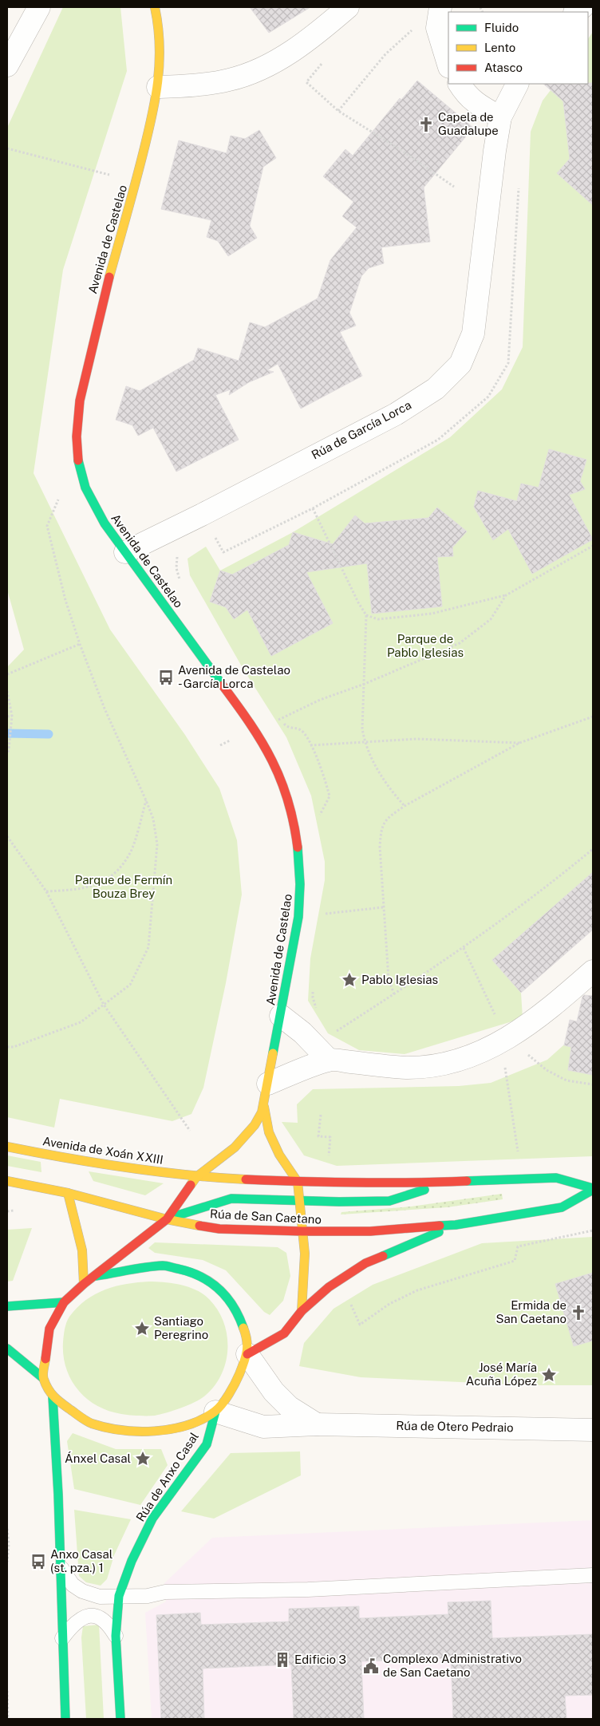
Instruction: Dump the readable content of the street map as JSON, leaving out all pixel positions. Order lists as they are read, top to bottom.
{
  "streets": {
    "street": [
      "Avenida de Castelao",
      "Rúa de García Lorca",
      "Avenida de Xoán XXIII",
      "Rúa de San Caetano",
      "Rúa de Otero Pedraio",
      "Rúa de Anxo Casal"
    ]
  },
  "crossings": [
    ["Avenida de Castelao", "Rúa de García Lorca"],
    ["Avenida de Xoán XXIII", "Rúa de San Caetano"],
    ["Rúa de Otero Pedraio", "Rúa de Anxo Casal"]
  ],
  "parks": ["Parque de Pablo Iglesias", "Parque de Fermín Bouza Brey"],
  "places": {
    "church": ["Capela de Guadalupe", "Ermida de San Caetano"],
    "bus stop": ["Avenida de Castelao - García Lorca", "Anxo Casal (st. pza.) 1"],
    "place": [
      "Pablo Iglesias",
      "Santiago Peregrino",
      "José María Acuña López",
      "Ánxel Casal"
    ],
    "building": ["Edificio 3"],
    "public building": ["Complexo Administrativo de San Caetano"]
  },
  "legend": ["Fluido", "Lento", "Atasco"]
}
